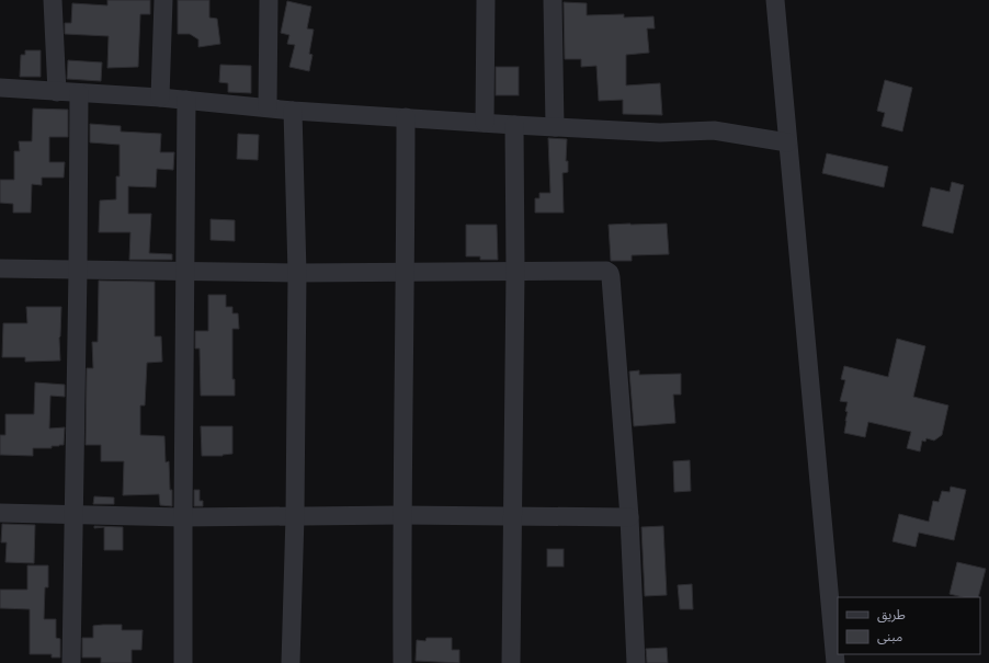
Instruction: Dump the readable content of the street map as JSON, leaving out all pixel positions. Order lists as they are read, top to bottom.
{
  "legend": ["طريق", "مبنى"]
}
